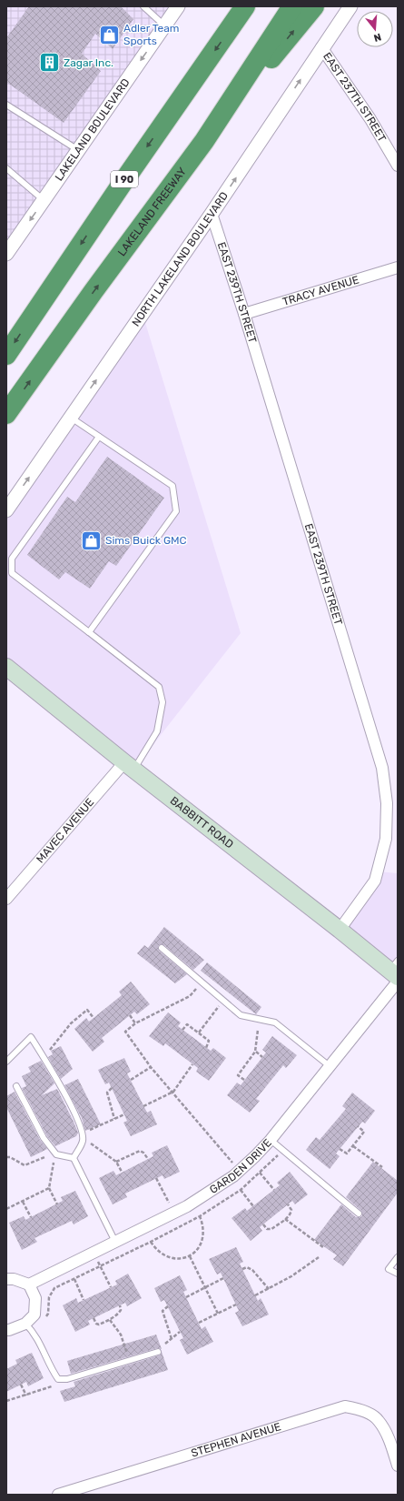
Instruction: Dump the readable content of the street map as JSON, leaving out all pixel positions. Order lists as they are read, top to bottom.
{
  "streets": {
    "highway": ["I 90", "LAKELAND FREEWAY"],
    "main road": ["BABBITT ROAD"],
    "street": [
      "EAST 237TH STREET",
      "LAKELAND BOULEVARD",
      "NORTH LAKELAND BOULEVARD",
      "TRACY AVENUE",
      "EAST 239TH STREET",
      "MAVEC AVENUE",
      "GARDEN DRIVE",
      "STEPHEN AVENUE"
    ]
  },
  "crossings": [
    ["EAST 237TH STREET", "NORTH LAKELAND BOULEVARD"],
    ["NORTH LAKELAND BOULEVARD", "EAST 239TH STREET"],
    ["TRACY AVENUE", "EAST 239TH STREET"],
    ["EAST 239TH STREET", "BABBITT ROAD"],
    ["BABBITT ROAD", "MAVEC AVENUE"],
    ["BABBITT ROAD", "GARDEN DRIVE"]
  ],
  "one_way": ["LAKELAND BOULEVARD", "NORTH LAKELAND BOULEVARD"],
  "places": {
    "shop": ["Adler Team Sports", "Sims Buick GMC"],
    "building": ["Zagar Inc."]
  },
  "north": "bottom"
}
